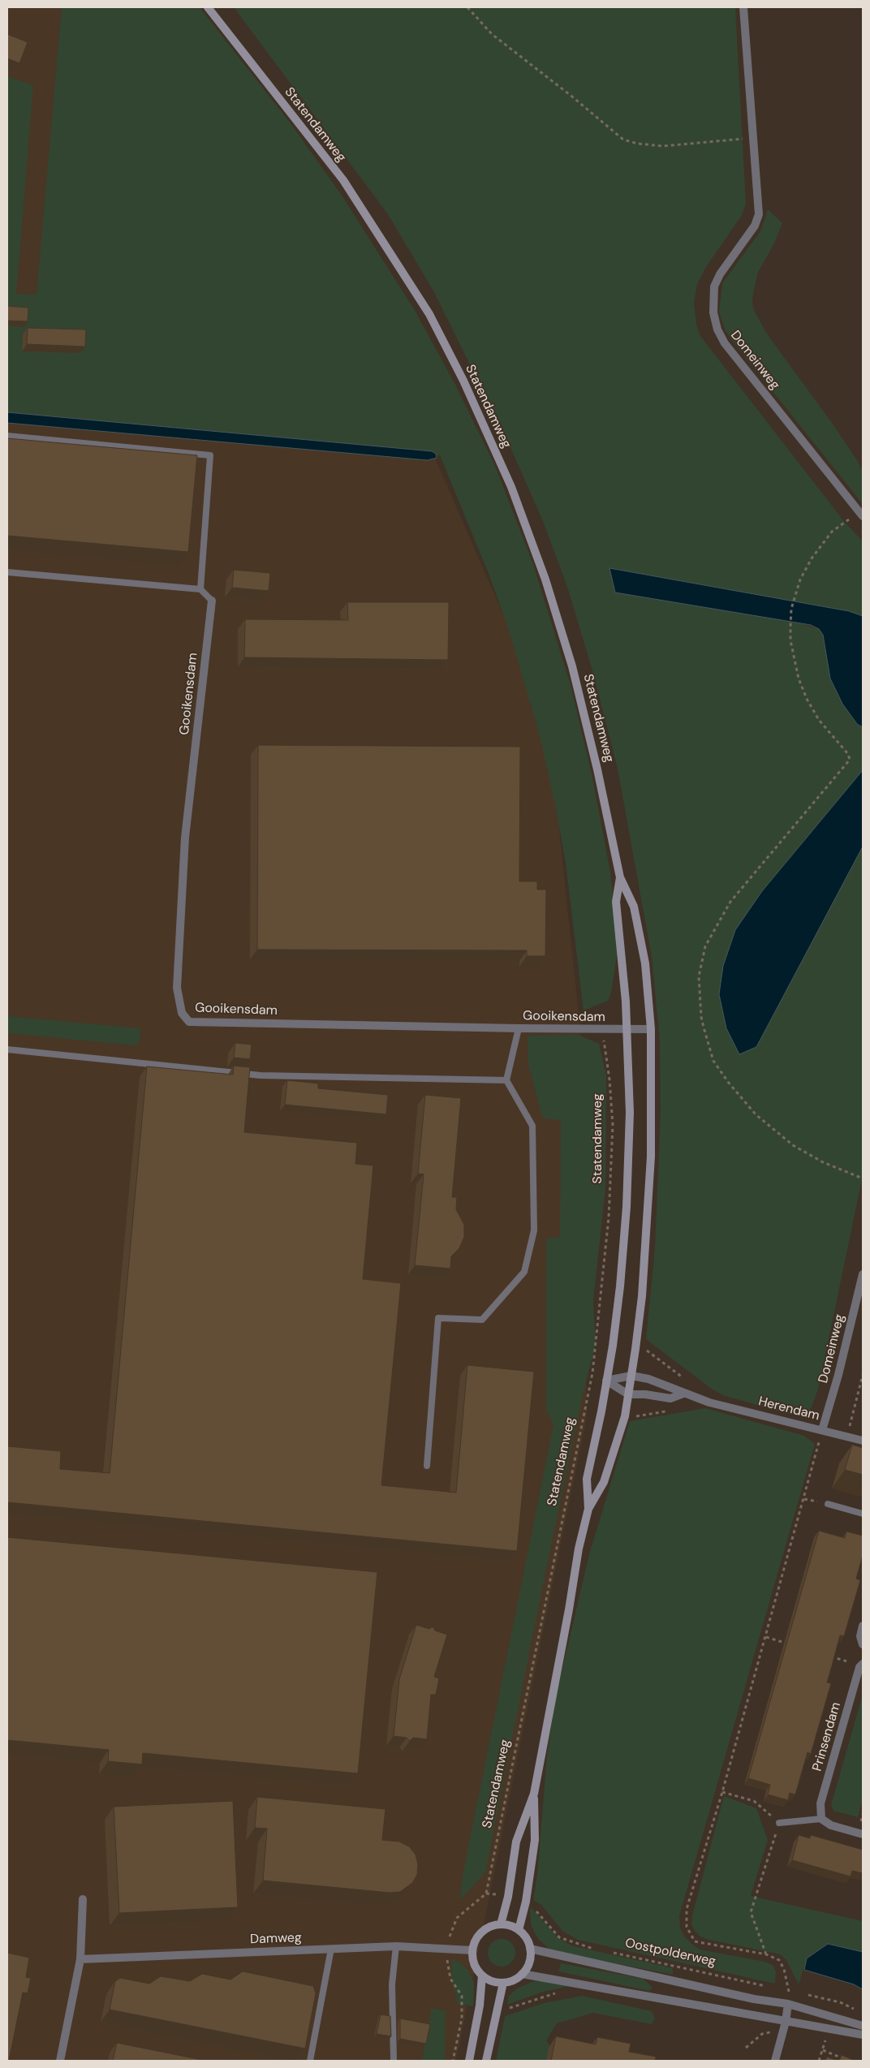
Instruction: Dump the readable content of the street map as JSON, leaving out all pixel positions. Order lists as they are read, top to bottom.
{
  "streets": {
    "main road": ["Statendamweg"],
    "street": [
      "Domeinweg",
      "Gooikensdam",
      "Herendam",
      "Prinsendam",
      "Damweg",
      "Oostpolderweg"
    ]
  },
  "crossings": [
    ["Statendamweg", "Gooikensdam"],
    ["Statendamweg", "Herendam"],
    ["Statendamweg", "Damweg"],
    ["Statendamweg", "Oostpolderweg"],
    ["Domeinweg", "Herendam"],
    ["Damweg", "Oostpolderweg"]
  ]
}
